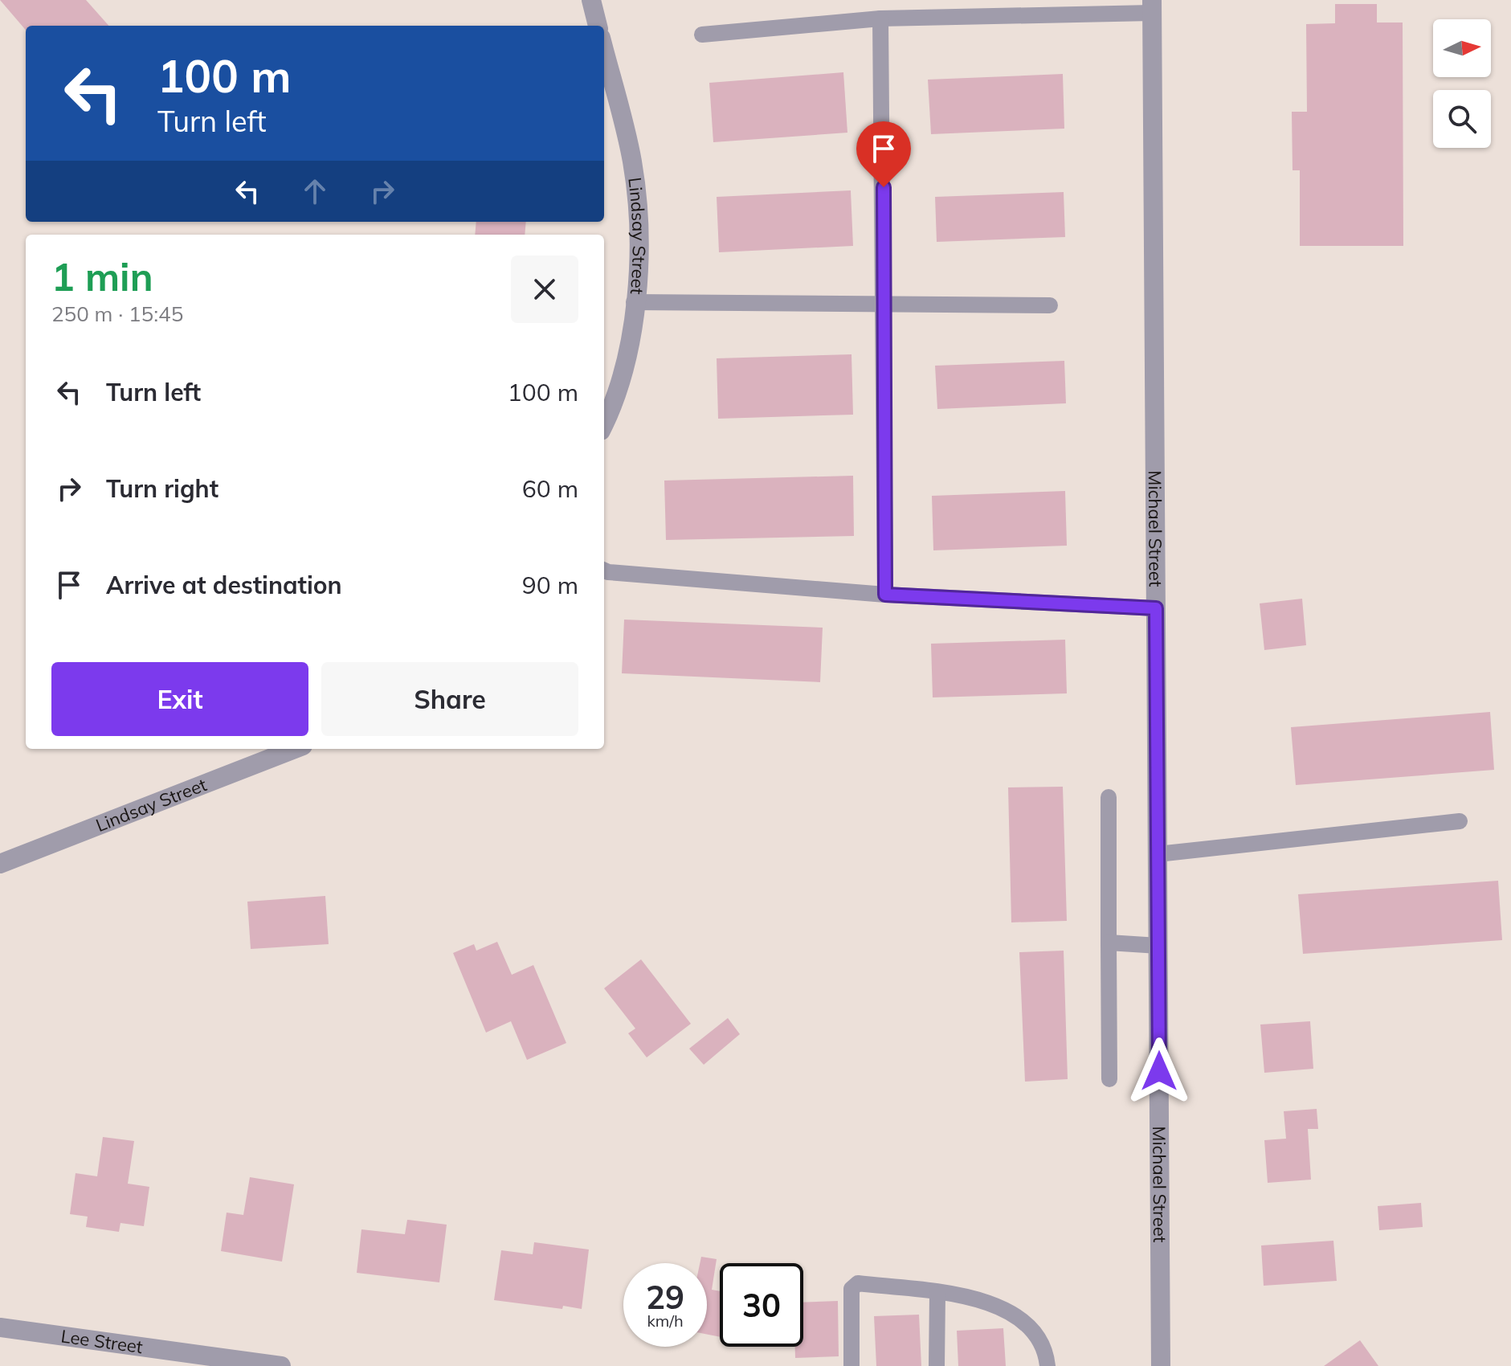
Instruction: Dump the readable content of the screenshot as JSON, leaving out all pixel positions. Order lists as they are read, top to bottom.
{
  "streets": {
    "street": ["Lindsay Street", "Michael Street", "Lee Street"]
  },
  "north": "right",
  "page": {
    "turn": ["100 m", "Turn left"],
    "heading": ["1 min", "250 m · 15:45"],
    "list": [
      {
        "name": "Turn left",
        "value": "100 m"
      },
      {
        "name": "Turn right",
        "value": "60 m"
      },
      {
        "name": "Arrive at destination",
        "value": "90 m"
      }
    ],
    "buttons": ["Exit", "Share"],
    "speed": "29 km/h",
    "limit": "30"
  }
}
